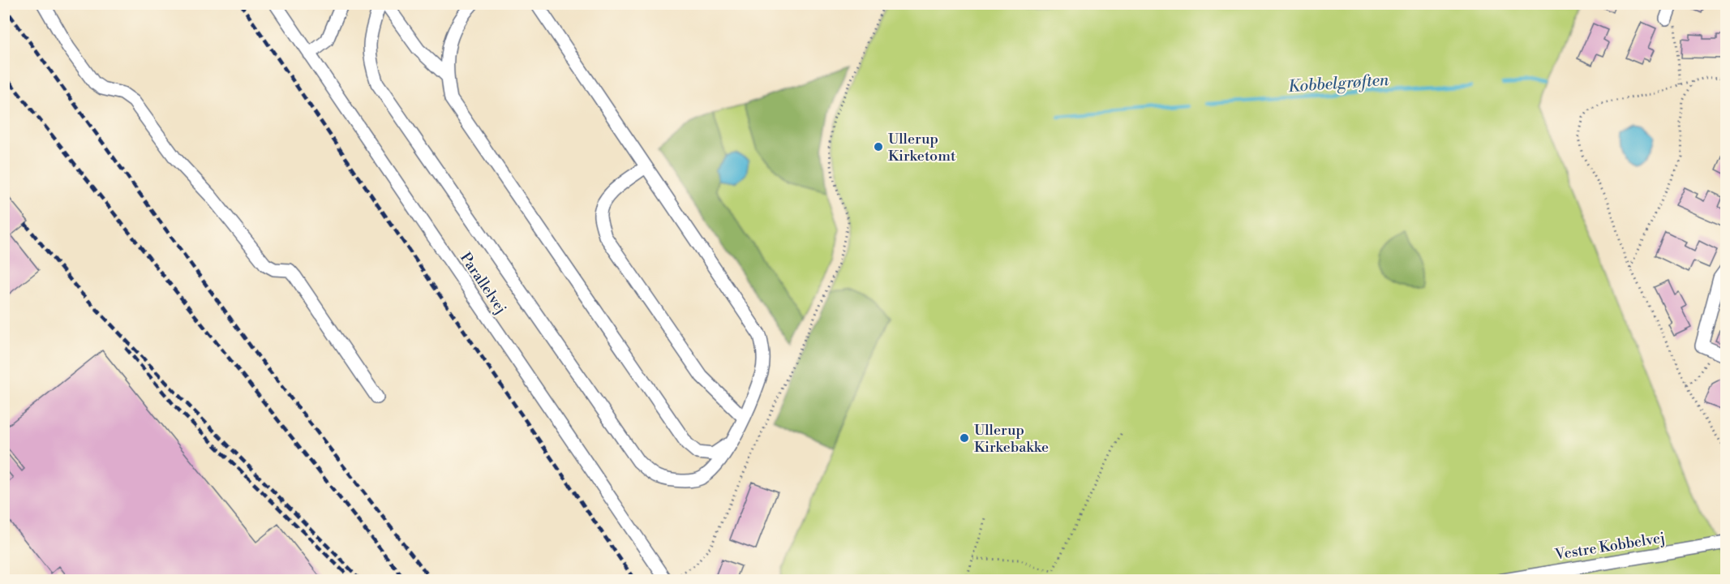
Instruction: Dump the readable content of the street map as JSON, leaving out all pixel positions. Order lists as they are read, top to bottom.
{
  "streets": {
    "street": ["Parallelvej", "Vestre Kobbelvej"]
  },
  "water": ["Kobbelgrøften"],
  "places": ["Ullerup Kirketomt", "Ullerup Kirkebakke"]
}
